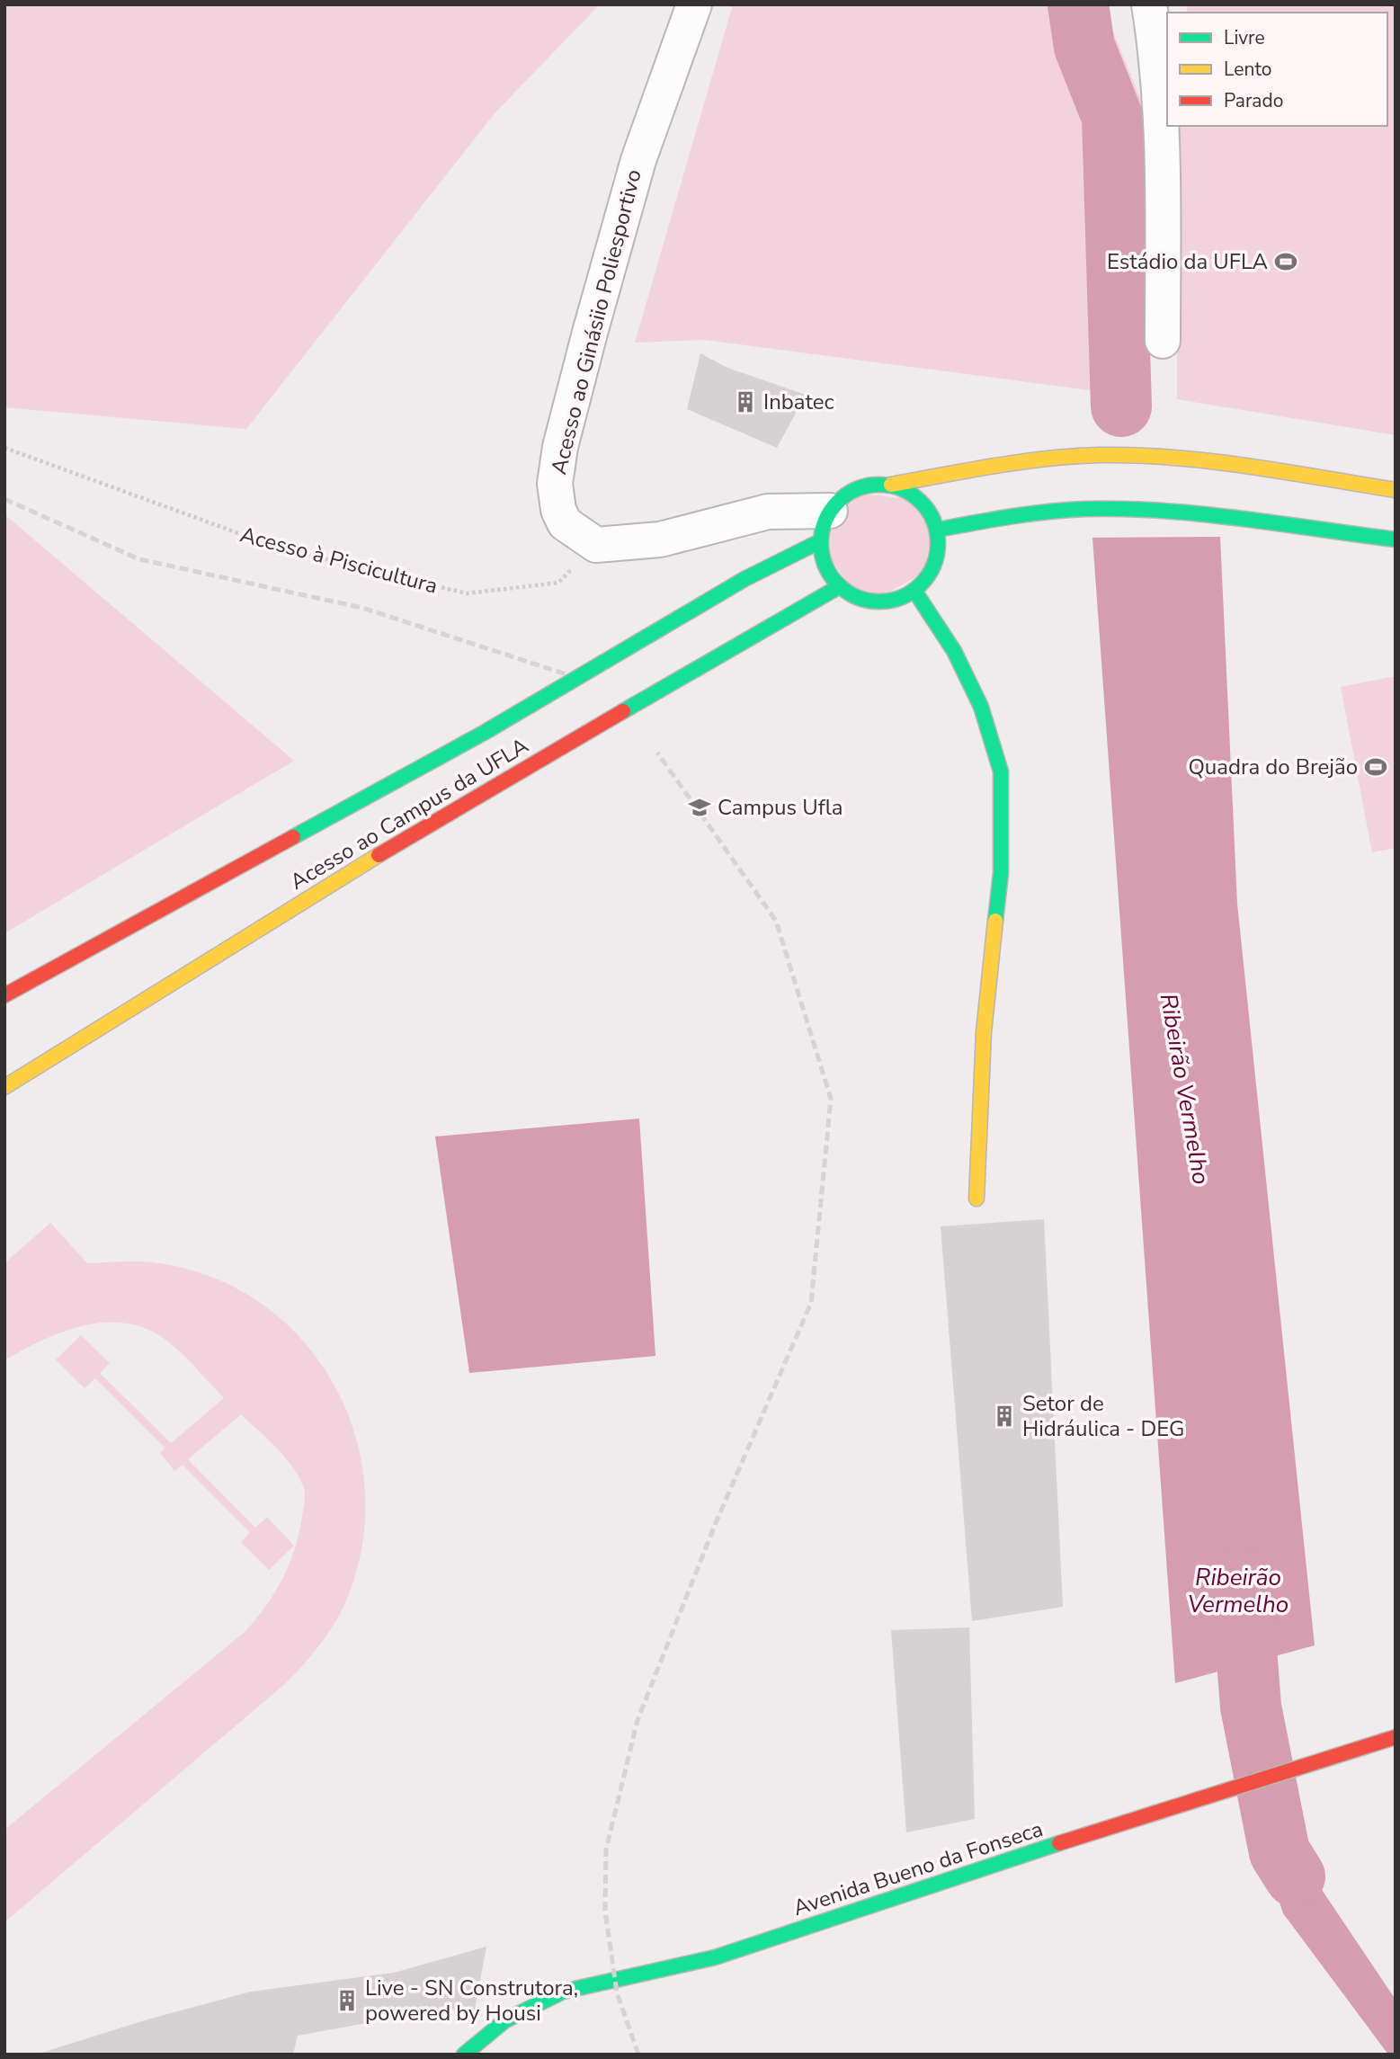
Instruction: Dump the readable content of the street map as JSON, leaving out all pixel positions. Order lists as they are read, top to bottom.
{
  "streets": {
    "street": ["Acesso ao Ginásiio Poliesportivo", "Acesso ao Campus da UFLA", "Avenida Bueno da Fonseca"],
    "path": ["Acesso à Piscicultura"]
  },
  "crossings": [
    ["Acesso ao Ginásiio Poliesportivo", "Acesso à Piscicultura"]
  ],
  "water": ["Ribeirão Vermelho"],
  "places": {
    "sports": ["Estádio da UFLA", "Quadra do Brejão"],
    "building": ["Inbatec", "Setor de Hidráulica - DEG", "Live - SN Construtora, powered by Housi"],
    "school or university": ["Campus Ufla"]
  },
  "legend": ["Livre", "Lento", "Parado"]
}
